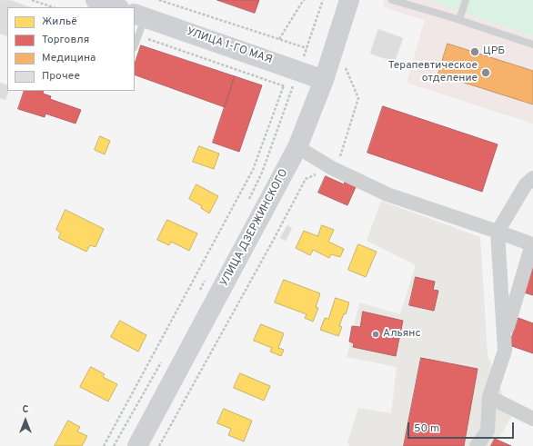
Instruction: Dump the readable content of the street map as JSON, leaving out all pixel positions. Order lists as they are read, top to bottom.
{
  "streets": {
    "main road": ["УЛИЦА 1-ГО МАЯ", "УЛИЦА ДЗЕРЖИНСКОГО"]
  },
  "crossings": [
    ["УЛИЦА 1-ГО МАЯ", "УЛИЦА ДЗЕРЖИНСКОГО"]
  ],
  "places": ["ЦРБ", "Терапевтическое отделение", "Альянс"],
  "legend": [
    "Жильё",
    "Торговля",
    "Медицина",
    "Прочее"
  ],
  "scale_bar": "50 m",
  "north": "top"
}
